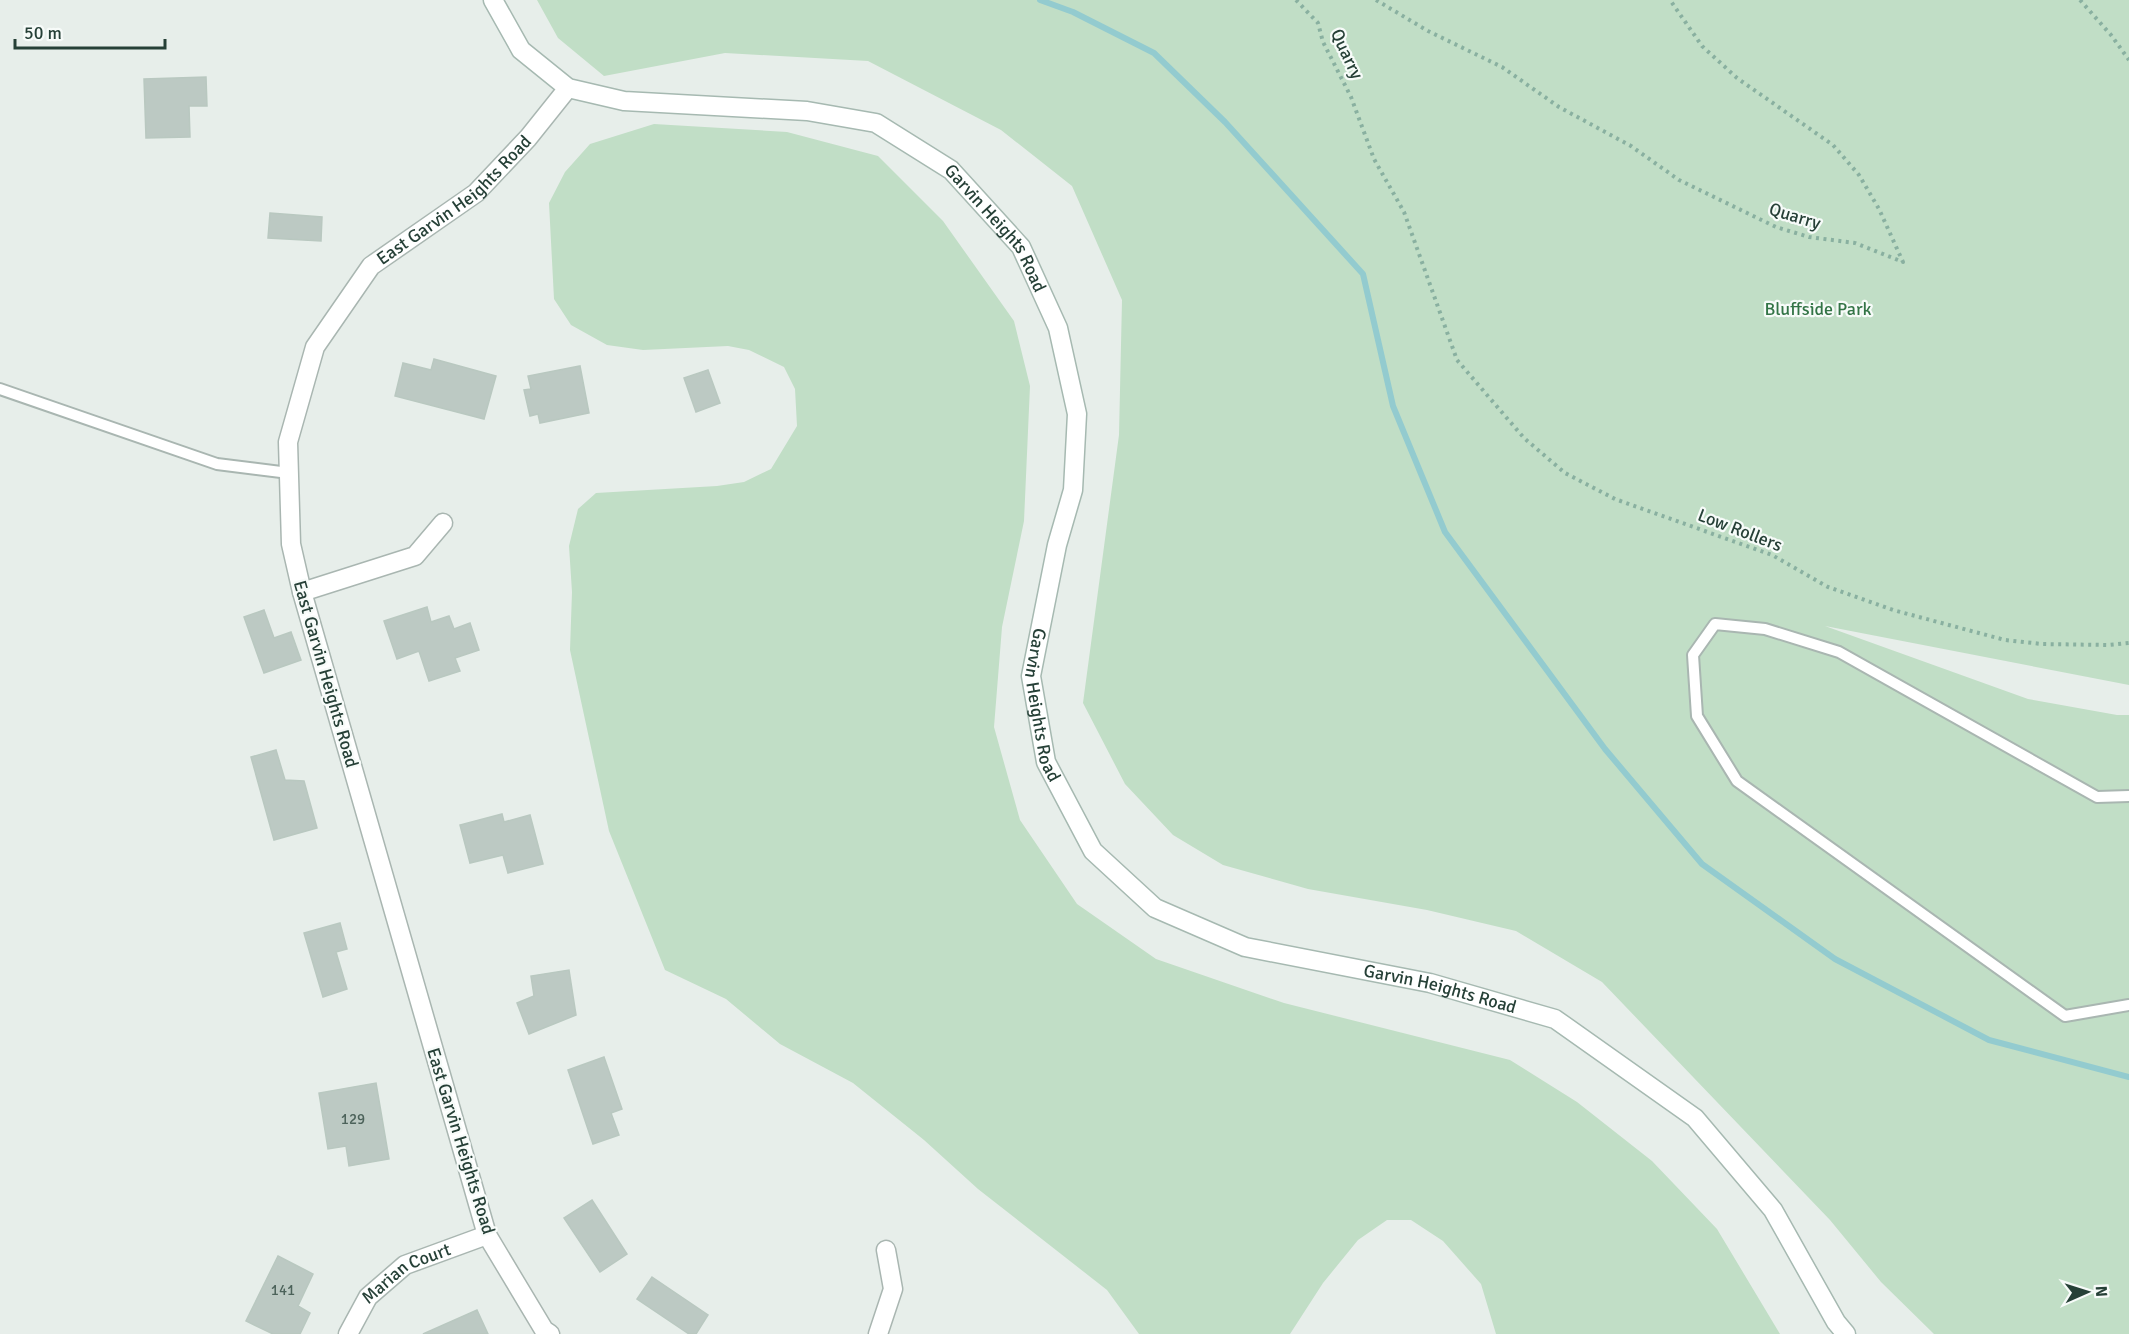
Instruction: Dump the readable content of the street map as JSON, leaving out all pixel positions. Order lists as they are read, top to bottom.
{
  "streets": {
    "main road": ["East Garvin Heights Road", "Garvin Heights Road", "Marian Court"],
    "path": ["Quarry", "Low Rollers"]
  },
  "crossings": [
    ["Quarry", "Low Rollers"],
    ["East Garvin Heights Road", "Garvin Heights Road"],
    ["East Garvin Heights Road", "Marian Court"]
  ],
  "parks": ["Bluffside Park"],
  "house_numbers": ["129", "141"],
  "scale_bar": "50 m",
  "north": "right"
}
